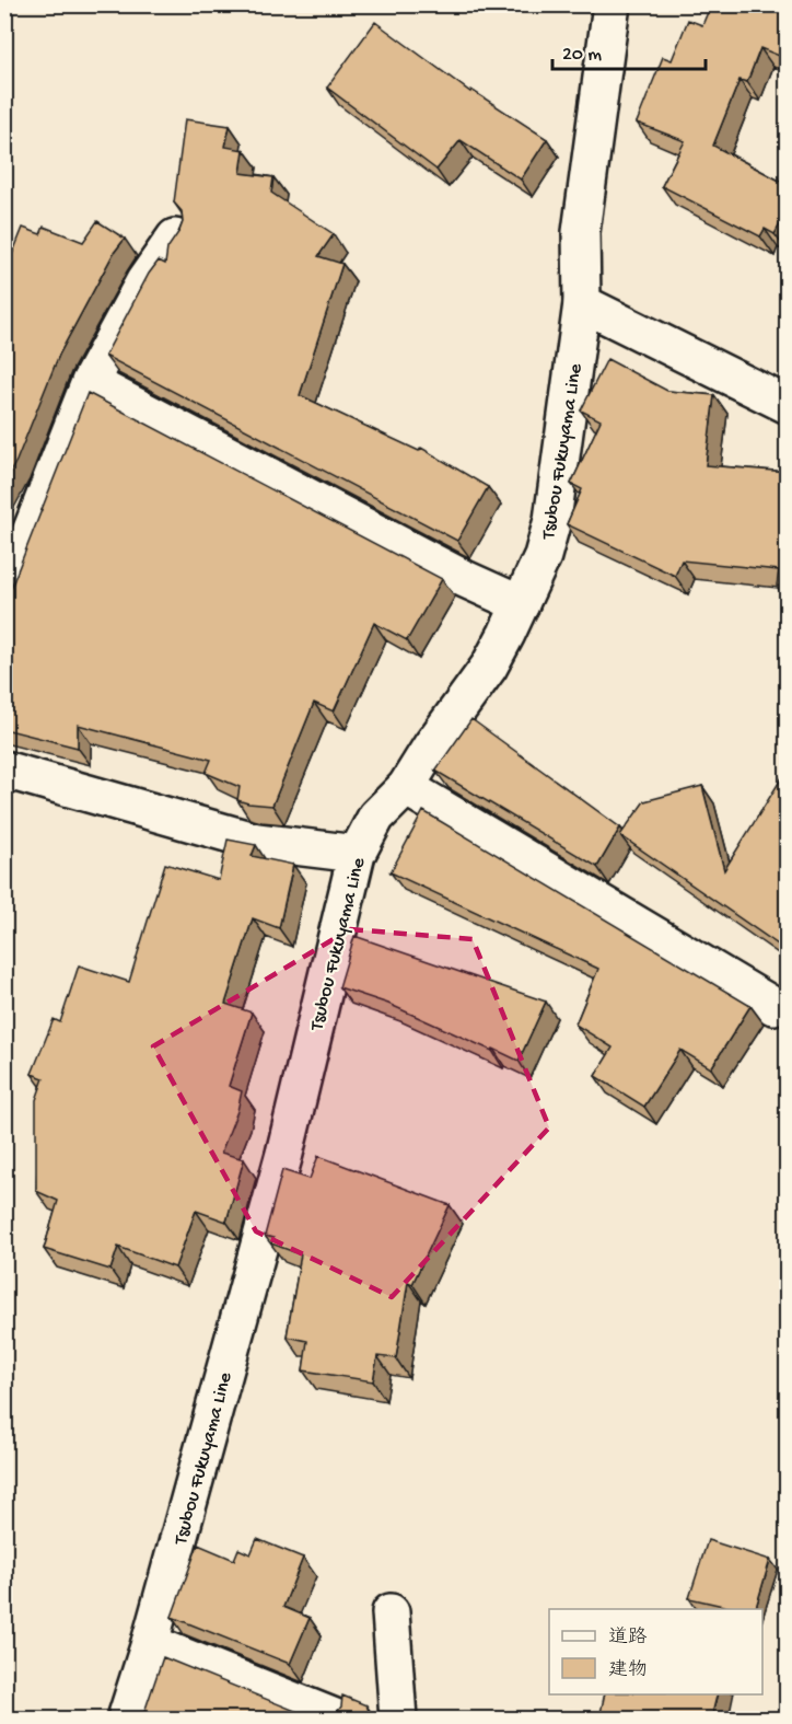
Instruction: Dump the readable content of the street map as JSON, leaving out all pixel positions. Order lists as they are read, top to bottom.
{
  "streets": {
    "street": ["Tsubou Fukuyama Line"]
  },
  "legend": ["道路", "建物"],
  "scale_bar": "20 m"
}
